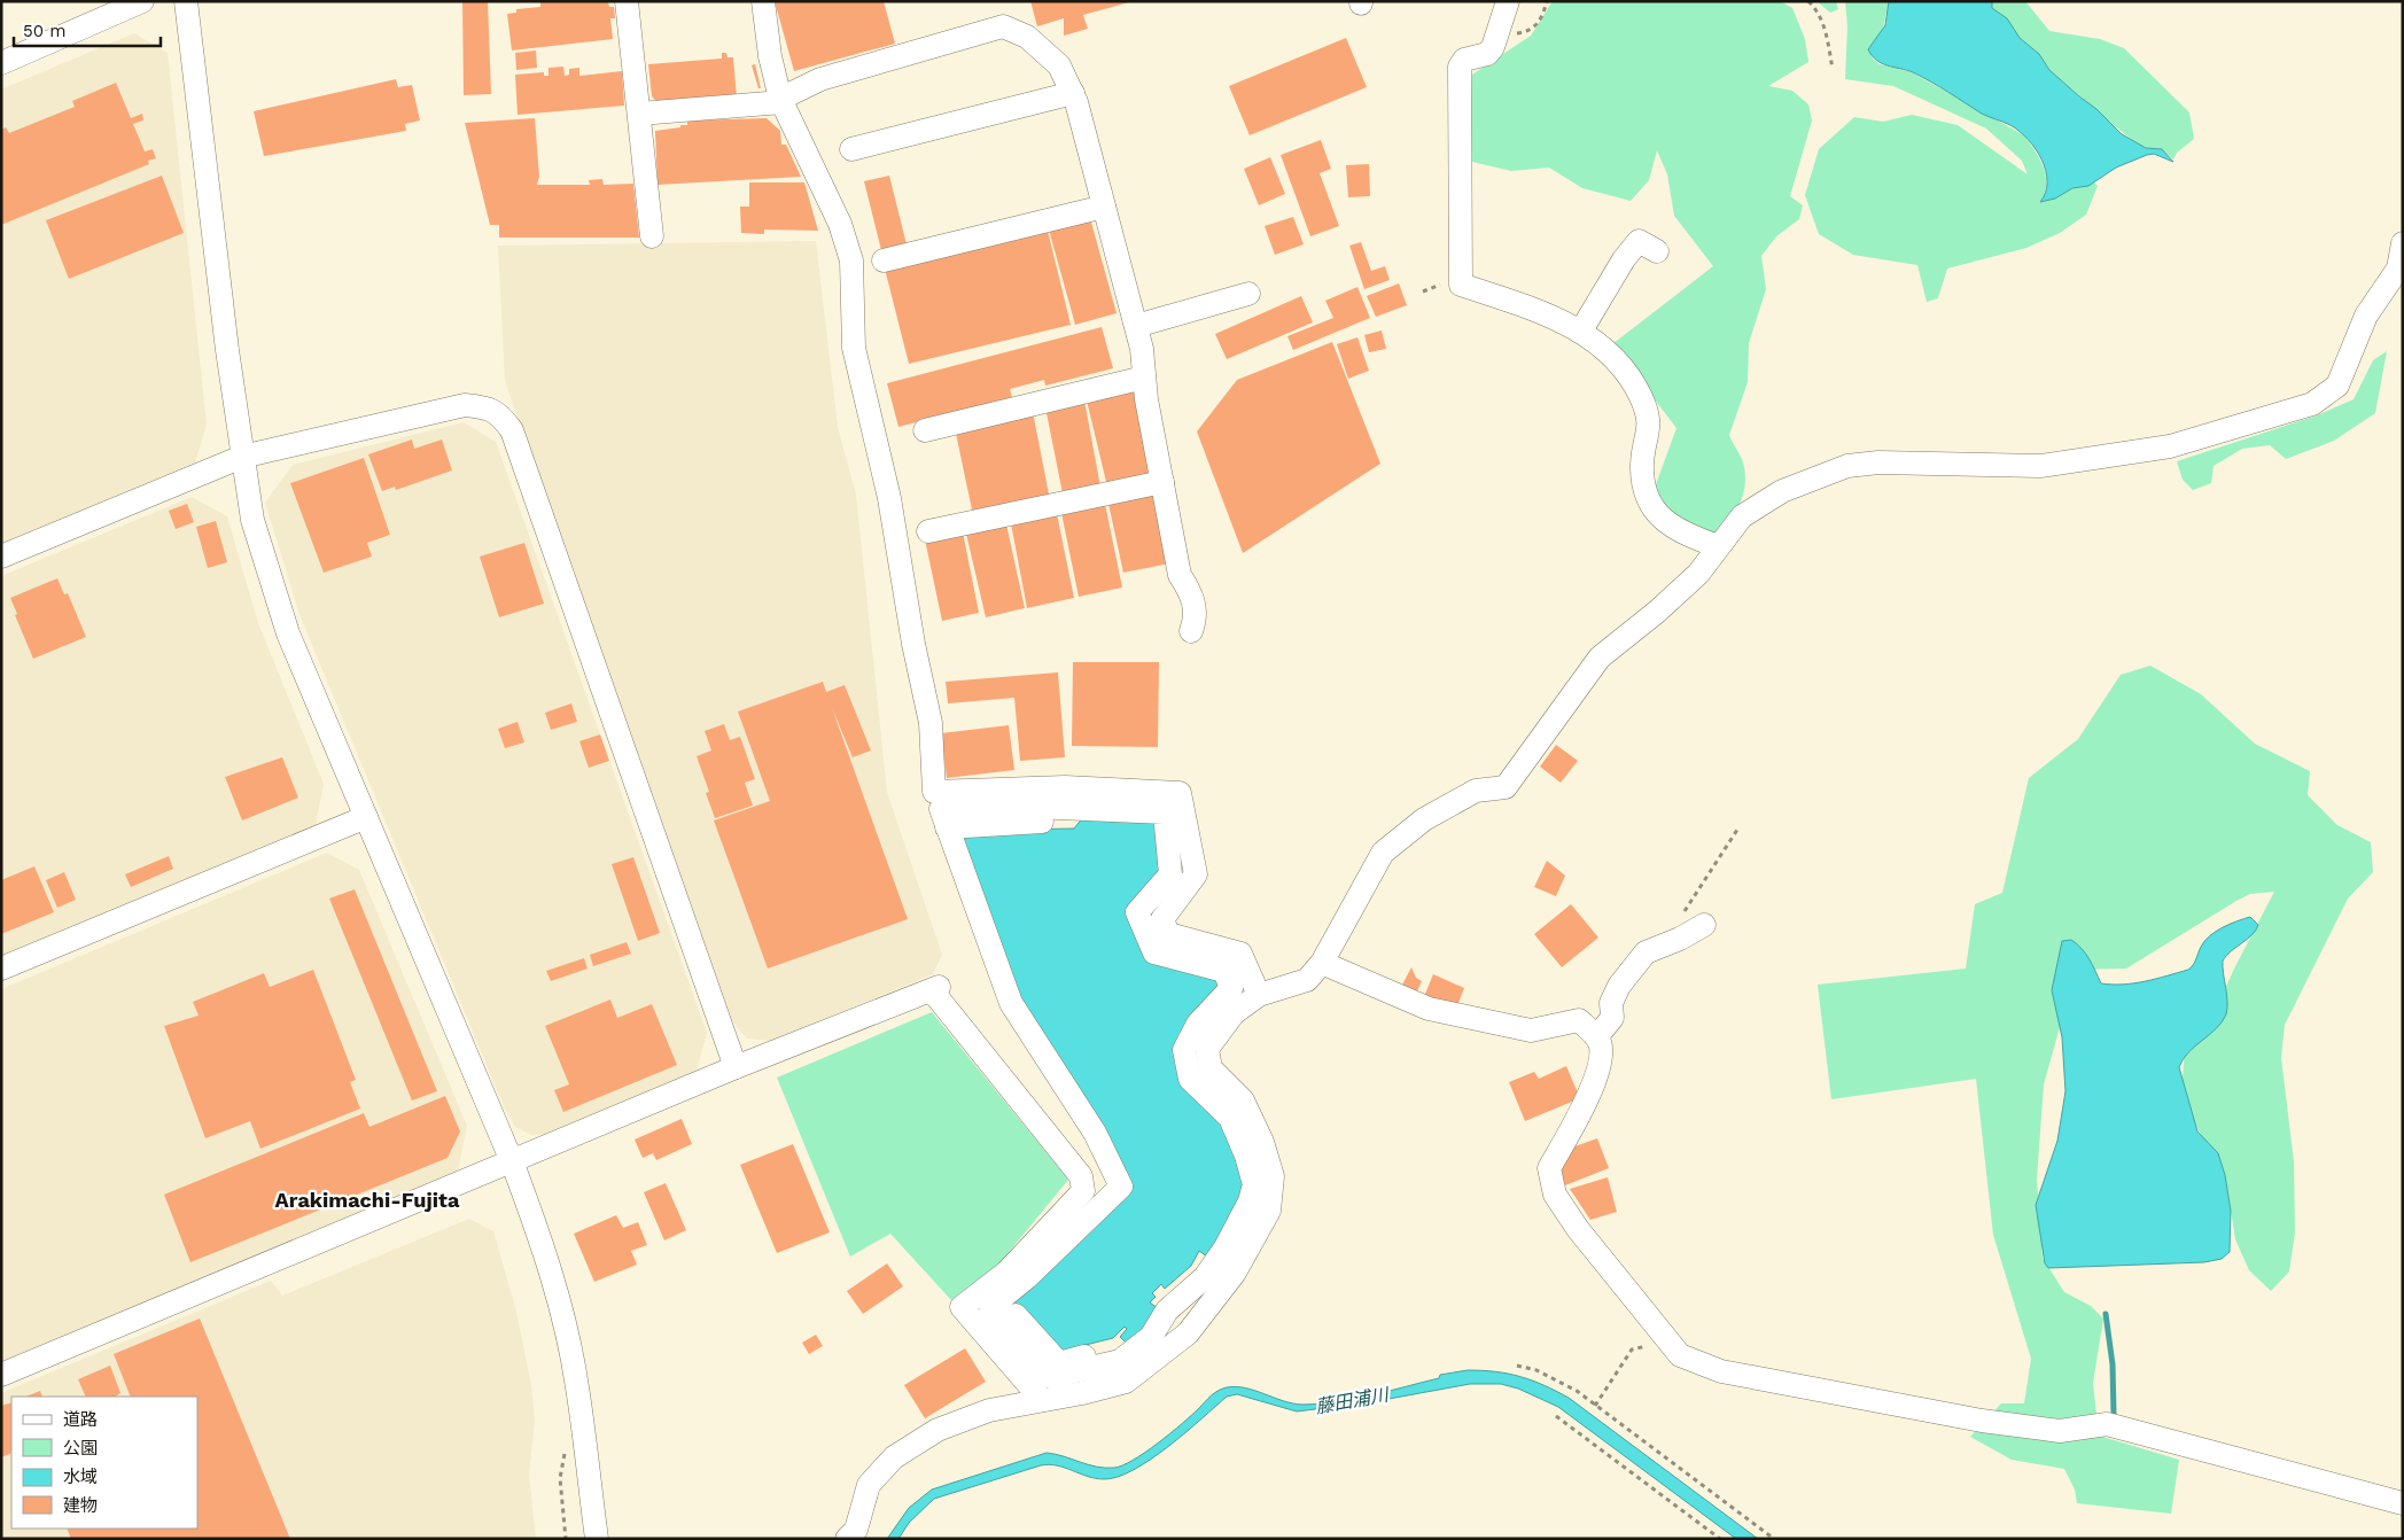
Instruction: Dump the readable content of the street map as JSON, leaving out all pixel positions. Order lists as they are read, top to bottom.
{
  "districts": ["Arakimachi-Fujita"],
  "water": ["藤田浦川"],
  "legend": [
    "道路",
    "公園",
    "水域",
    "建物"
  ],
  "scale_bar": "50 m"
}
